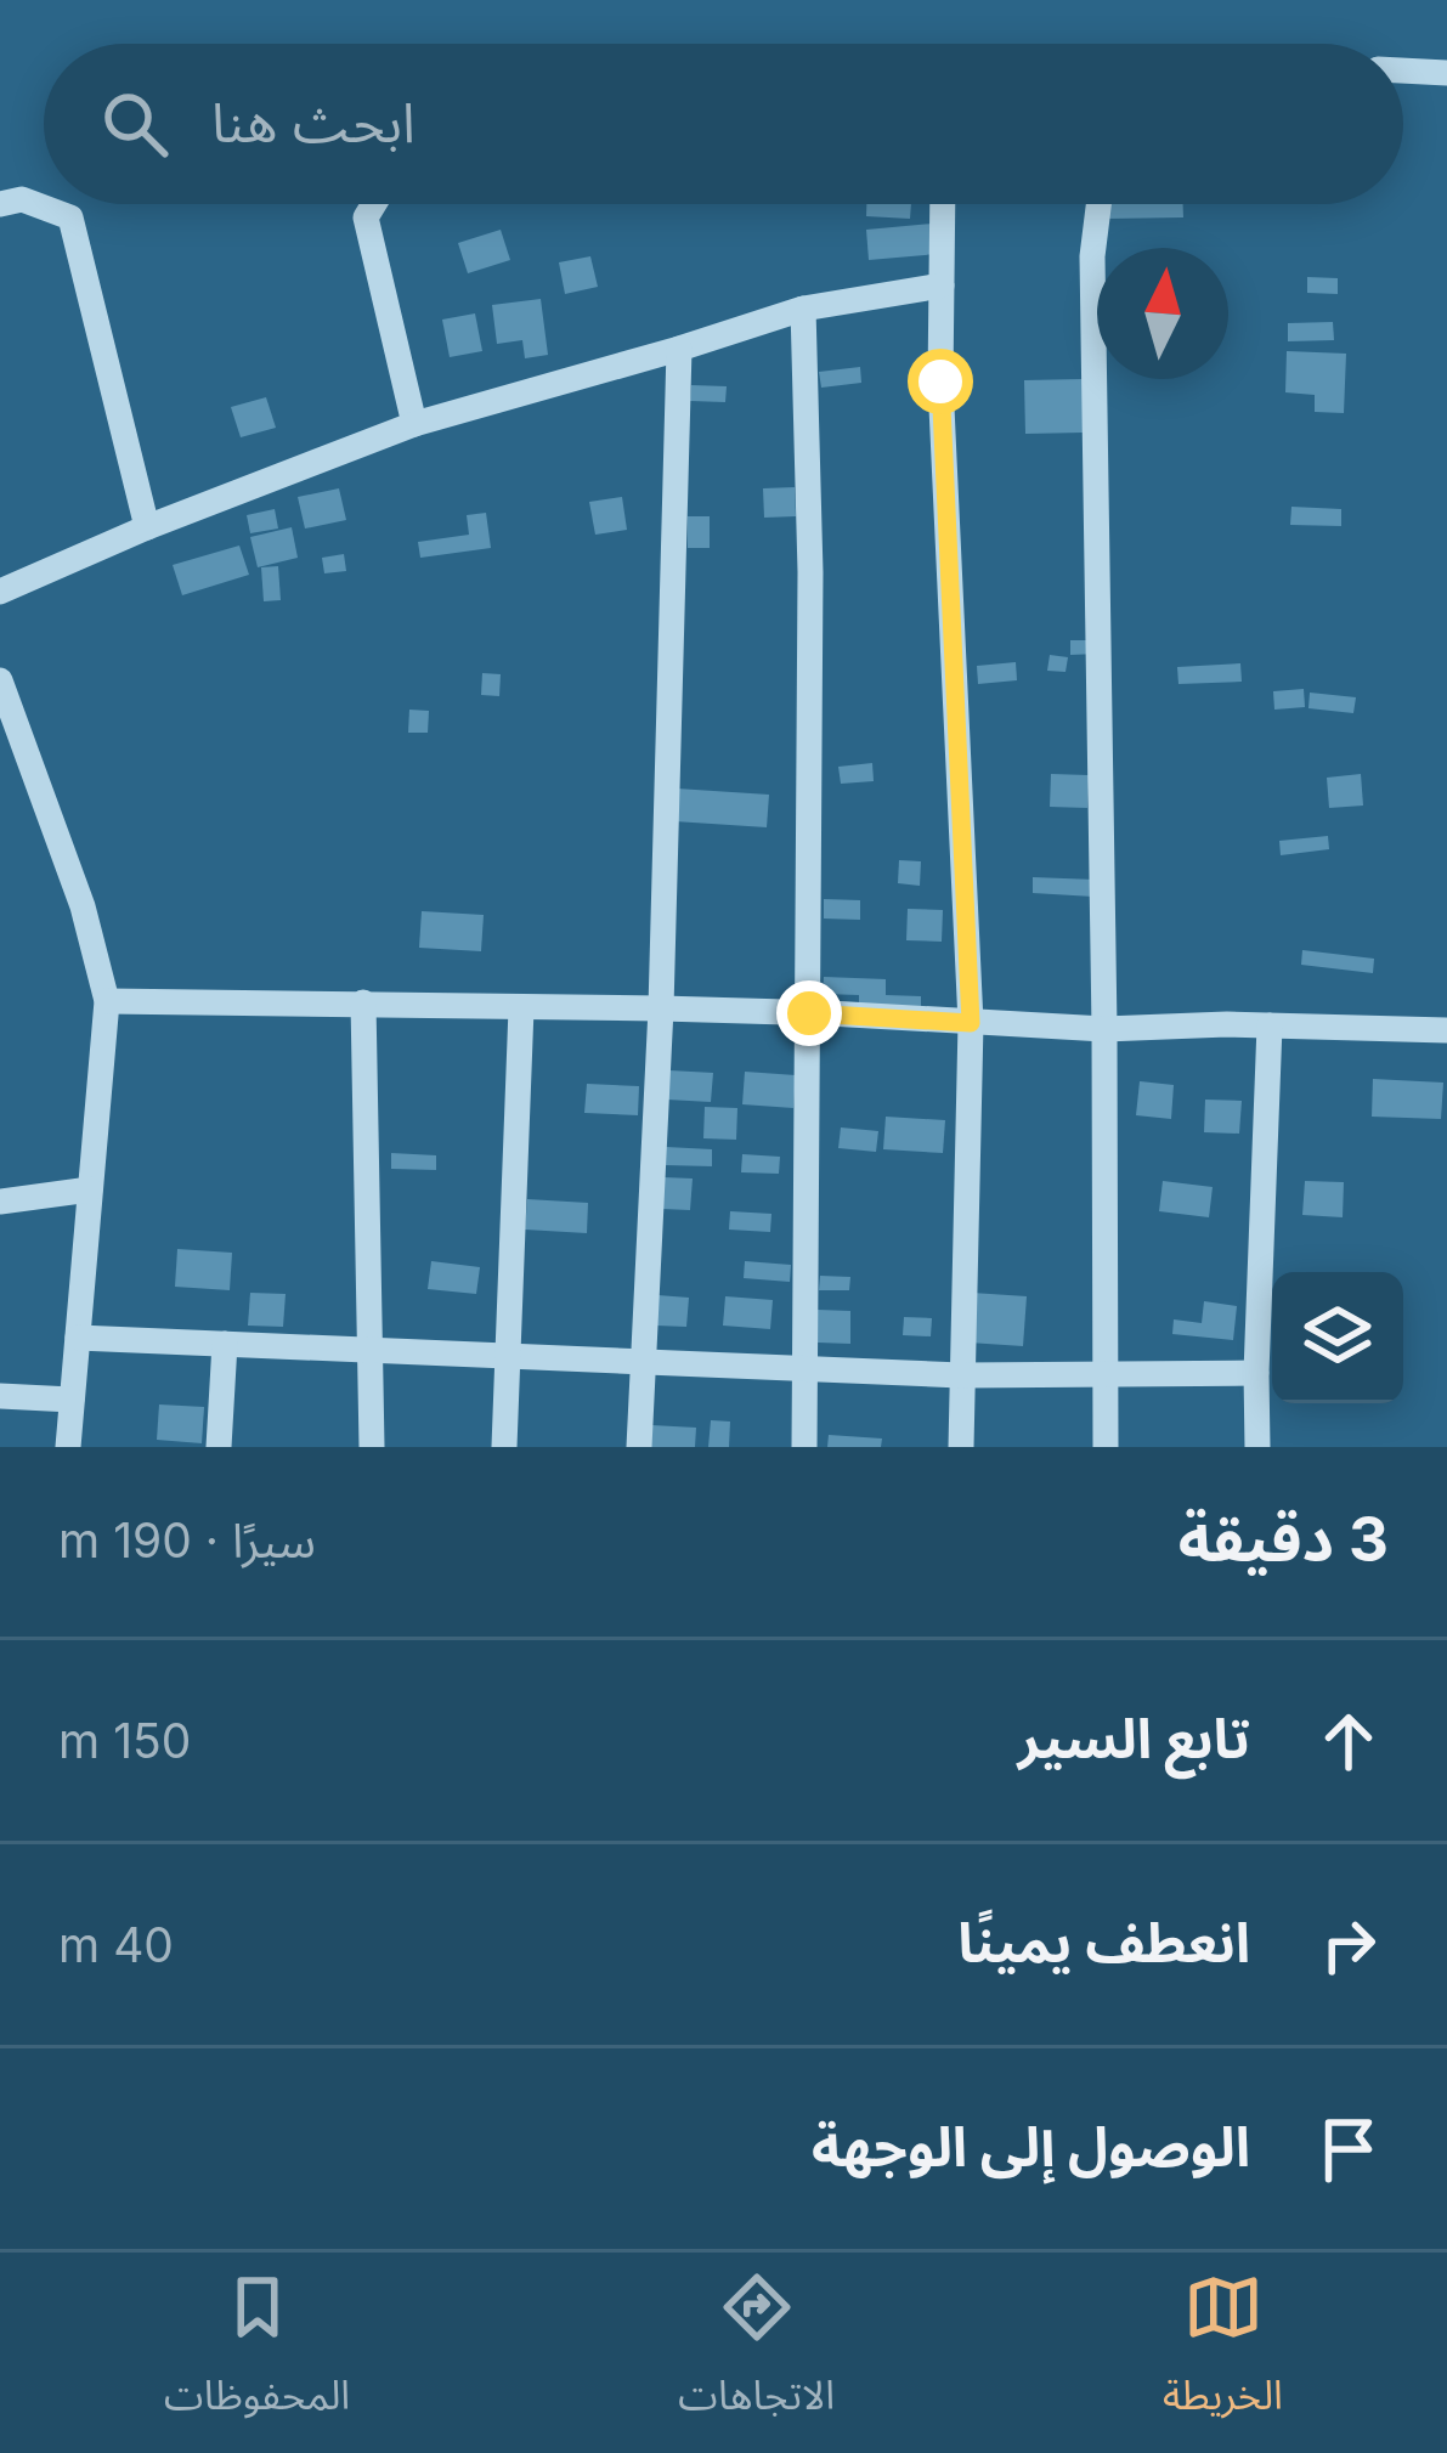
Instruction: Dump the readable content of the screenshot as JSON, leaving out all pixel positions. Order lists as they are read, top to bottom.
{
  "north": "top",
  "page": {
    "search": "ابحث هنا",
    "heading": ["3 دقيقة", "سيرًا · 190 m"],
    "list": [
      ["تابع السير", "150 m"],
      ["انعطف يمينًا", "40 m"],
      "الوصول إلى الوجهة"
    ],
    "nav": ["الخريطة", "الاتجاهات", "المحفوظات"]
  }
}
